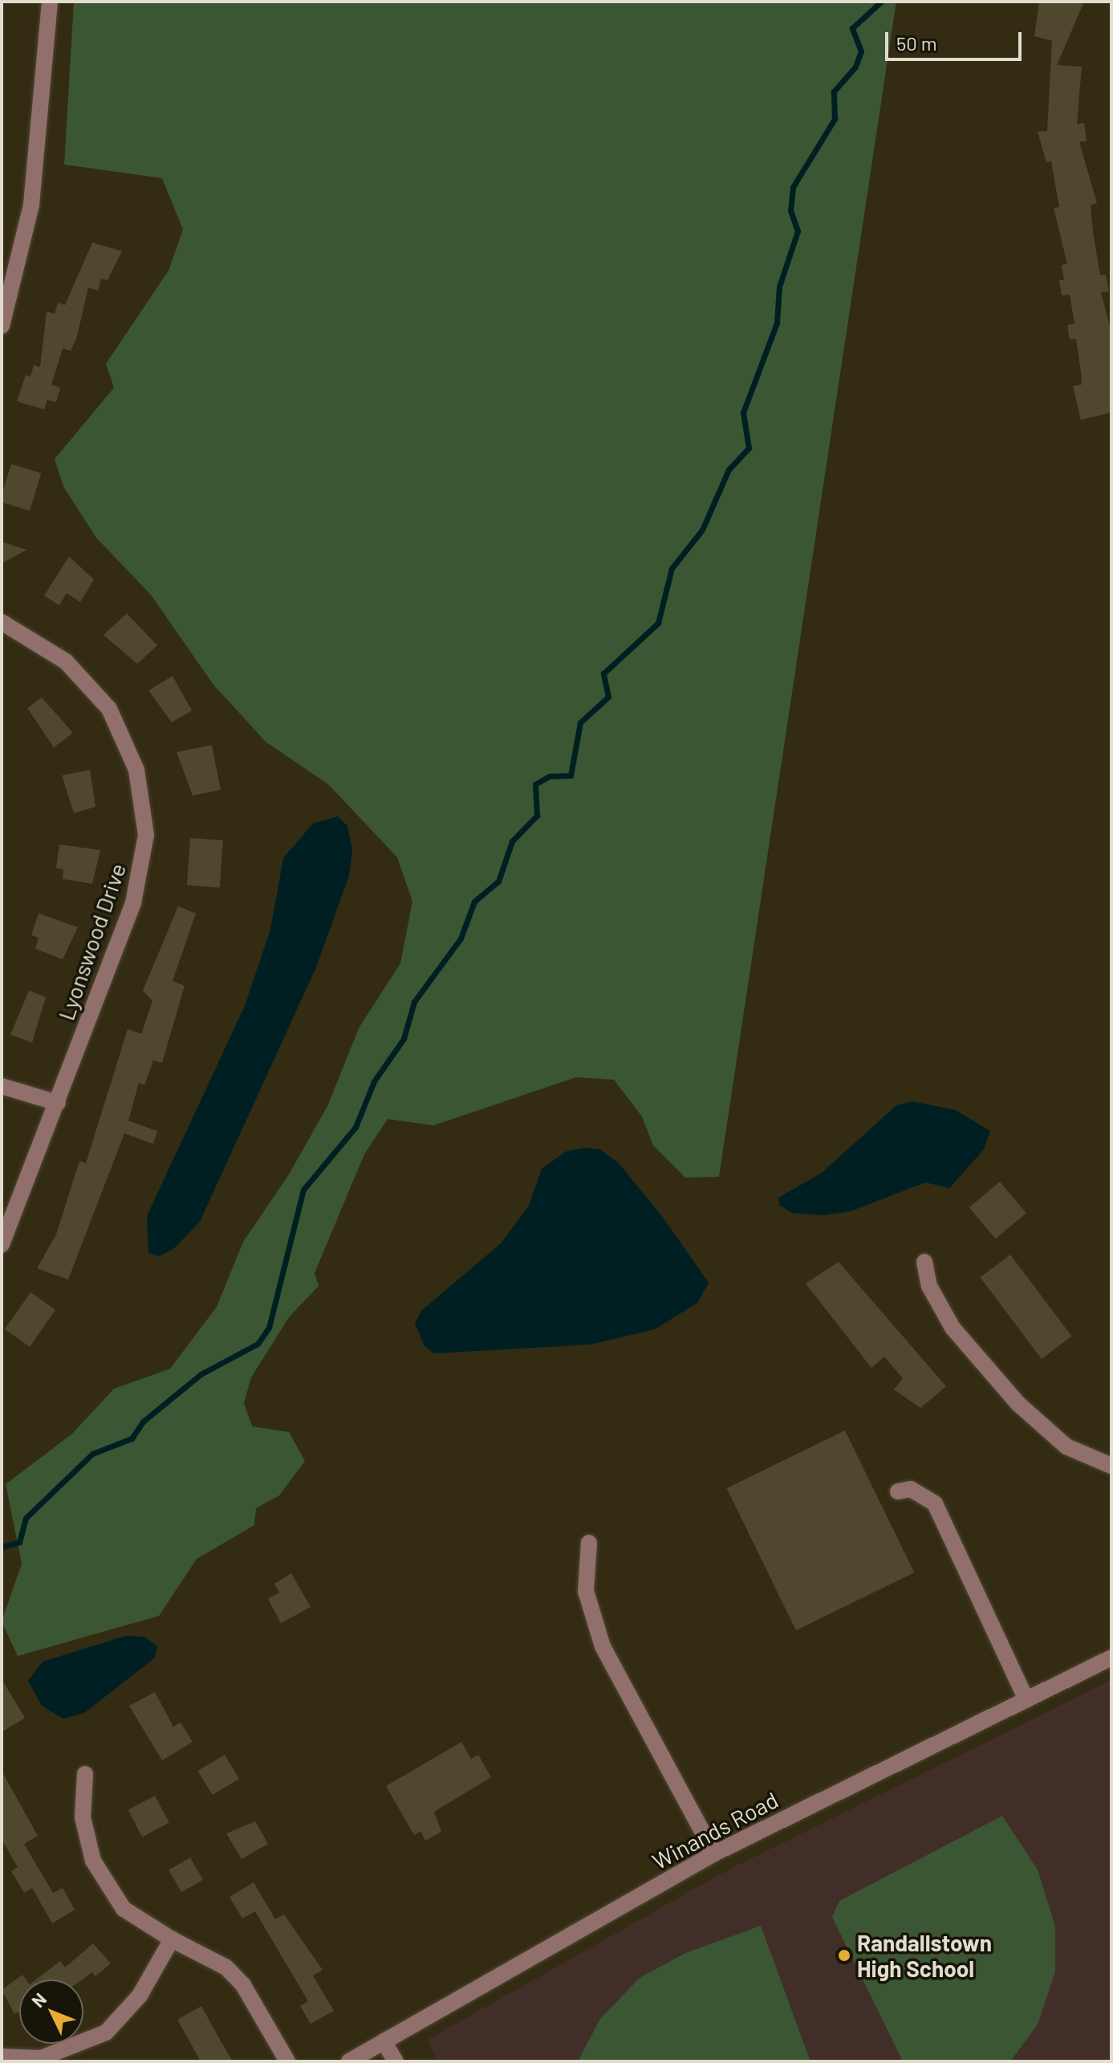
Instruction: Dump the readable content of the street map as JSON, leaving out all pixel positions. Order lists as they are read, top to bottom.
{
  "streets": {
    "street": ["Lyonswood Drive", "Winands Road"]
  },
  "places": ["Randallstown High School"],
  "scale_bar": "50 m",
  "north": "top left"
}
